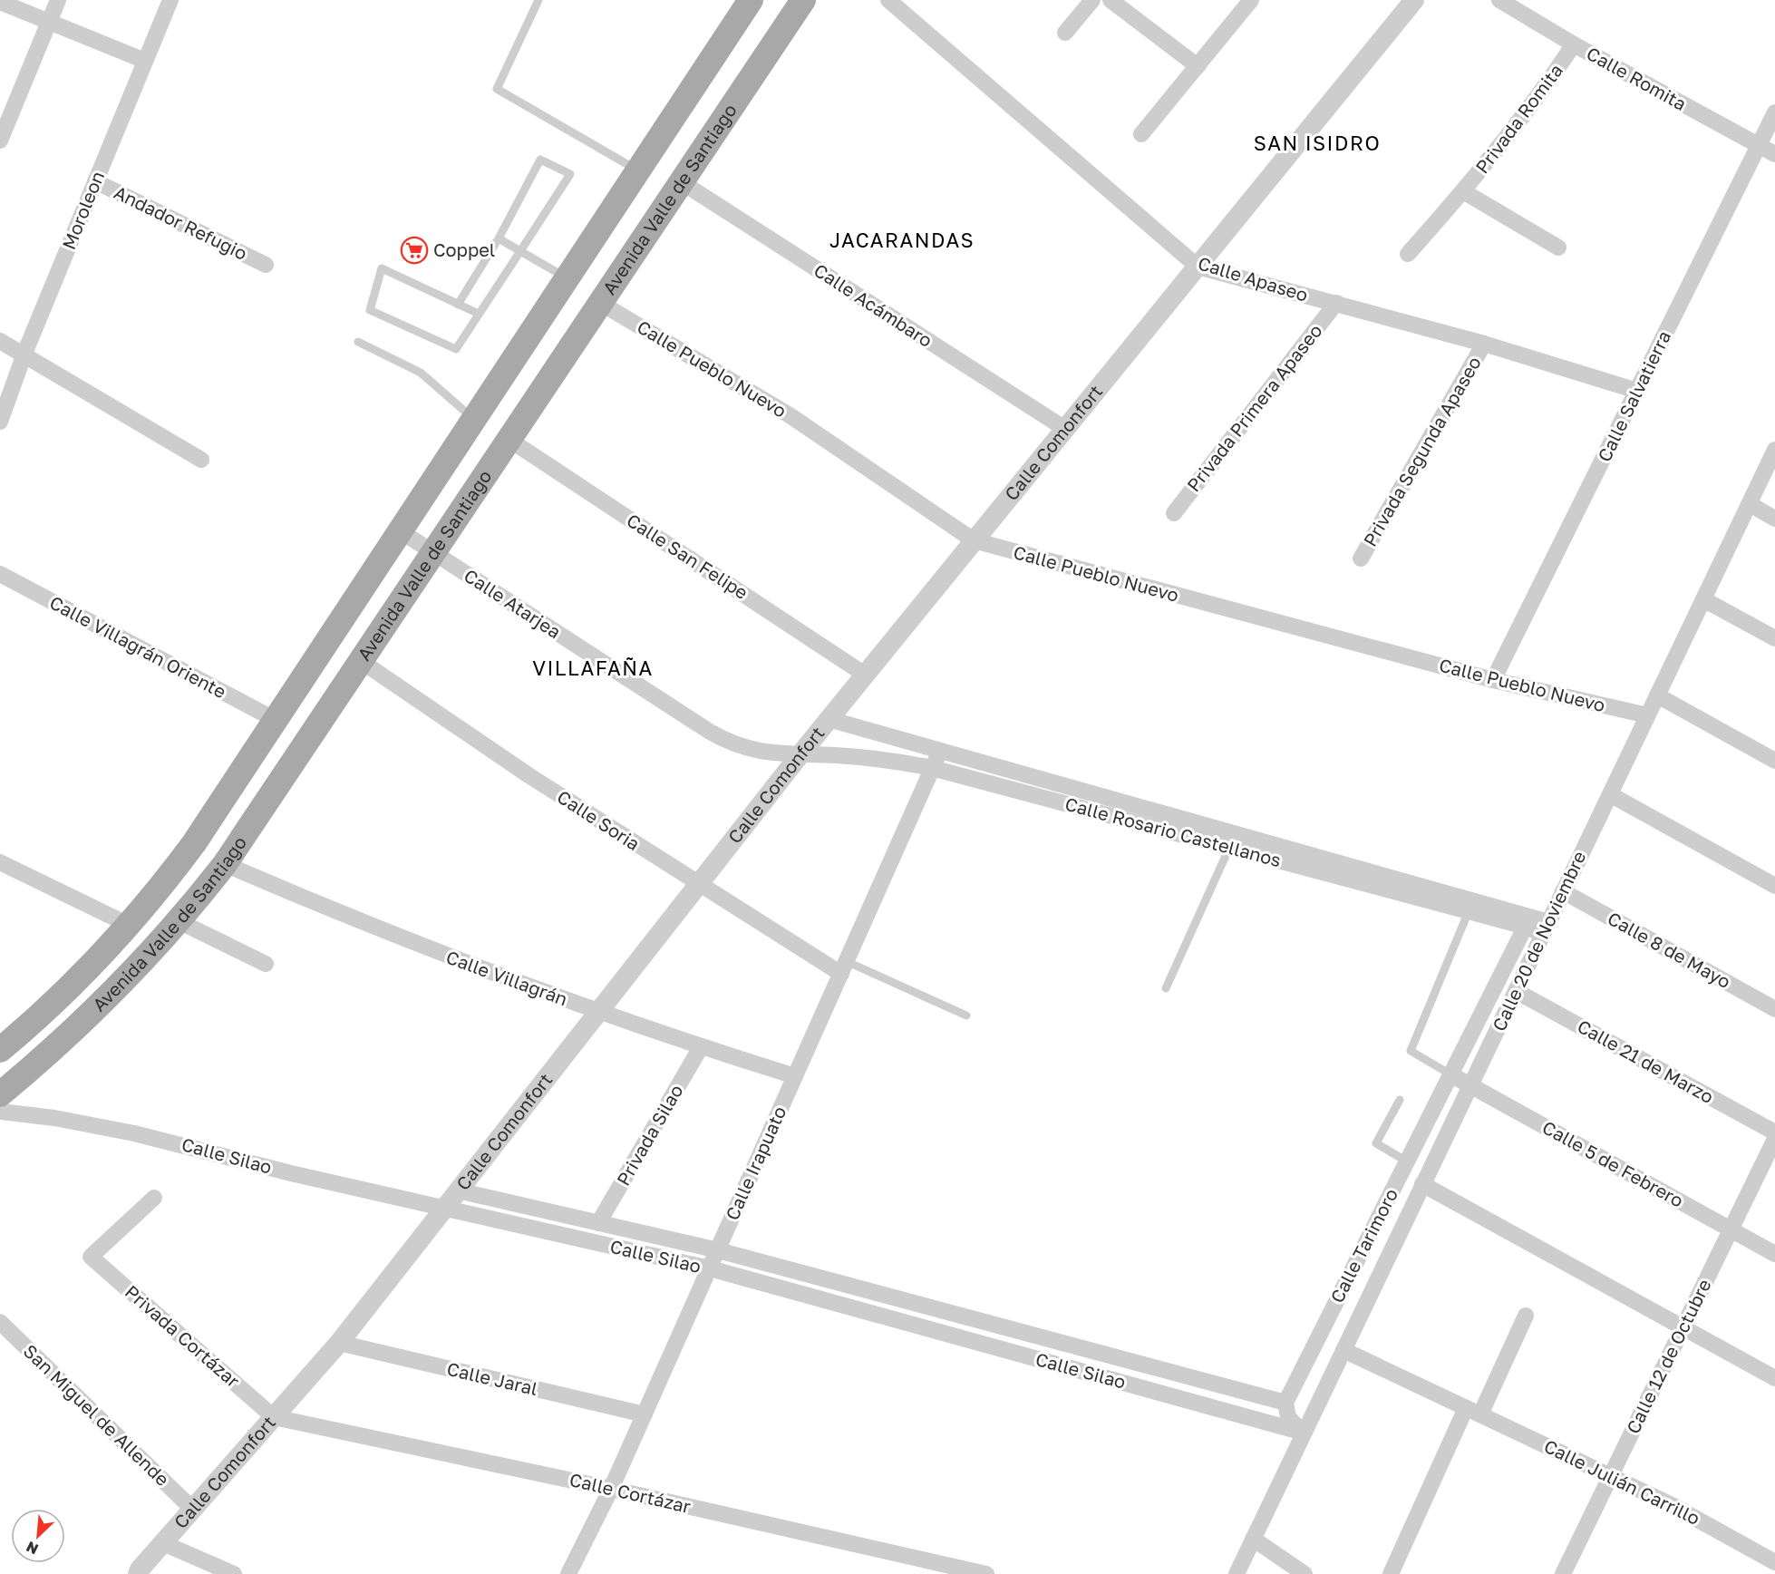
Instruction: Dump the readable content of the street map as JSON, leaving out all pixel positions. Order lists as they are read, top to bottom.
{
  "streets": {
    "main road": ["Avenida Valle de Santiago"],
    "street": [
      "Calle Romita",
      "Privada Romita",
      "Moroleon",
      "Andador Refugio",
      "Calle Apaseo",
      "Calle Acámbaro",
      "Calle Pueblo Nuevo",
      "Calle Salvatierra",
      "Privada Primera Apaseo",
      "Calle Comonfort",
      "Privada Segunda Apaseo",
      "Calle San Felipe",
      "Calle Atarjea",
      "Calle Villagrán Oriente",
      "Calle Soria",
      "Calle Rosario Castellanos",
      "Calle 20 de Noviembre",
      "Calle 8 de Mayo",
      "Calle Villagrán",
      "Calle 21 de Marzo",
      "Privada Silao",
      "Calle Silao",
      "Calle Irapuato",
      "Calle 5 de Febrero",
      "Calle Tarimoro",
      "Privada Cortázar",
      "Calle 12 de Octubre",
      "Calle Jaral",
      "San Miguel de Allende",
      "Calle Julián Carrillo",
      "Calle Cortázar"
    ]
  },
  "crossings": [
    ["Calle Romita", "Privada Romita"],
    ["Calle Romita", "Calle Salvatierra"],
    ["Avenida Valle de Santiago", "Calle Acámbaro"],
    ["Avenida Valle de Santiago", "Calle Pueblo Nuevo"],
    ["Avenida Valle de Santiago", "Calle San Felipe"],
    ["Avenida Valle de Santiago", "Calle Atarjea"],
    ["Avenida Valle de Santiago", "Calle Villagrán Oriente"],
    ["Avenida Valle de Santiago", "Calle Soria"],
    ["Avenida Valle de Santiago", "Calle Villagrán"],
    ["Moroleon", "Andador Refugio"],
    ["Calle Apaseo", "Calle Salvatierra"],
    ["Calle Apaseo", "Privada Primera Apaseo"],
    ["Calle Apaseo", "Calle Comonfort"],
    ["Calle Apaseo", "Privada Segunda Apaseo"],
    ["Calle Acámbaro", "Calle Comonfort"],
    ["Calle Pueblo Nuevo", "Calle Salvatierra"],
    ["Calle Pueblo Nuevo", "Calle Comonfort"],
    ["Calle Pueblo Nuevo", "Calle 20 de Noviembre"],
    ["Calle Comonfort", "Calle San Felipe"],
    ["Calle Comonfort", "Calle Atarjea"],
    ["Calle Comonfort", "Calle Soria"],
    ["Calle Comonfort", "Calle Rosario Castellanos"],
    ["Calle Comonfort", "Calle Villagrán"],
    ["Calle Comonfort", "Calle Silao"],
    ["Calle Comonfort", "Privada Cortázar"],
    ["Calle Comonfort", "Calle Jaral"],
    ["Calle Comonfort", "San Miguel de Allende"],
    ["Calle Comonfort", "Calle Cortázar"],
    ["Calle Atarjea", "Calle Rosario Castellanos"],
    ["Calle Soria", "Calle Irapuato"],
    ["Calle Rosario Castellanos", "Calle 20 de Noviembre"],
    ["Calle Rosario Castellanos", "Calle Irapuato"],
    ["Calle Rosario Castellanos", "Calle Tarimoro"],
    ["Calle 20 de Noviembre", "Calle 8 de Mayo"],
    ["Calle 20 de Noviembre", "Calle 21 de Marzo"],
    ["Calle 20 de Noviembre", "Calle Silao"],
    ["Calle 20 de Noviembre", "Calle 5 de Febrero"],
    ["Calle 20 de Noviembre", "Calle Julián Carrillo"],
    ["Calle Villagrán", "Privada Silao"],
    ["Calle Villagrán", "Calle Irapuato"],
    ["Privada Silao", "Calle Silao"],
    ["Calle Silao", "Calle Irapuato"],
    ["Calle Silao", "Calle Tarimoro"],
    ["Calle Irapuato", "Calle Jaral"],
    ["Calle Irapuato", "Calle Cortázar"],
    ["Calle 5 de Febrero", "Calle Tarimoro"],
    ["Calle 5 de Febrero", "Calle 12 de Octubre"],
    ["Privada Cortázar", "Calle Cortázar"],
    ["Calle 12 de Octubre", "Calle Julián Carrillo"]
  ],
  "districts": ["SAN ISIDRO", "JACARANDAS", "VILLAFAÑA"],
  "places": {
    "supermarket": ["Coppel"]
  },
  "north": "bottom left"
}
